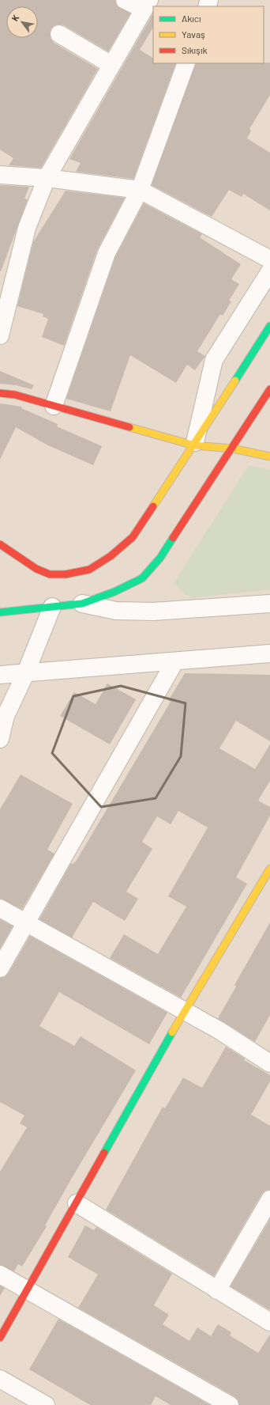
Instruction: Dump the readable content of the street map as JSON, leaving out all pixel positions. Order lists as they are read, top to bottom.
{
  "legend": ["Akıcı", "Yavaş", "Sıkışık"],
  "north": "top left"
}
